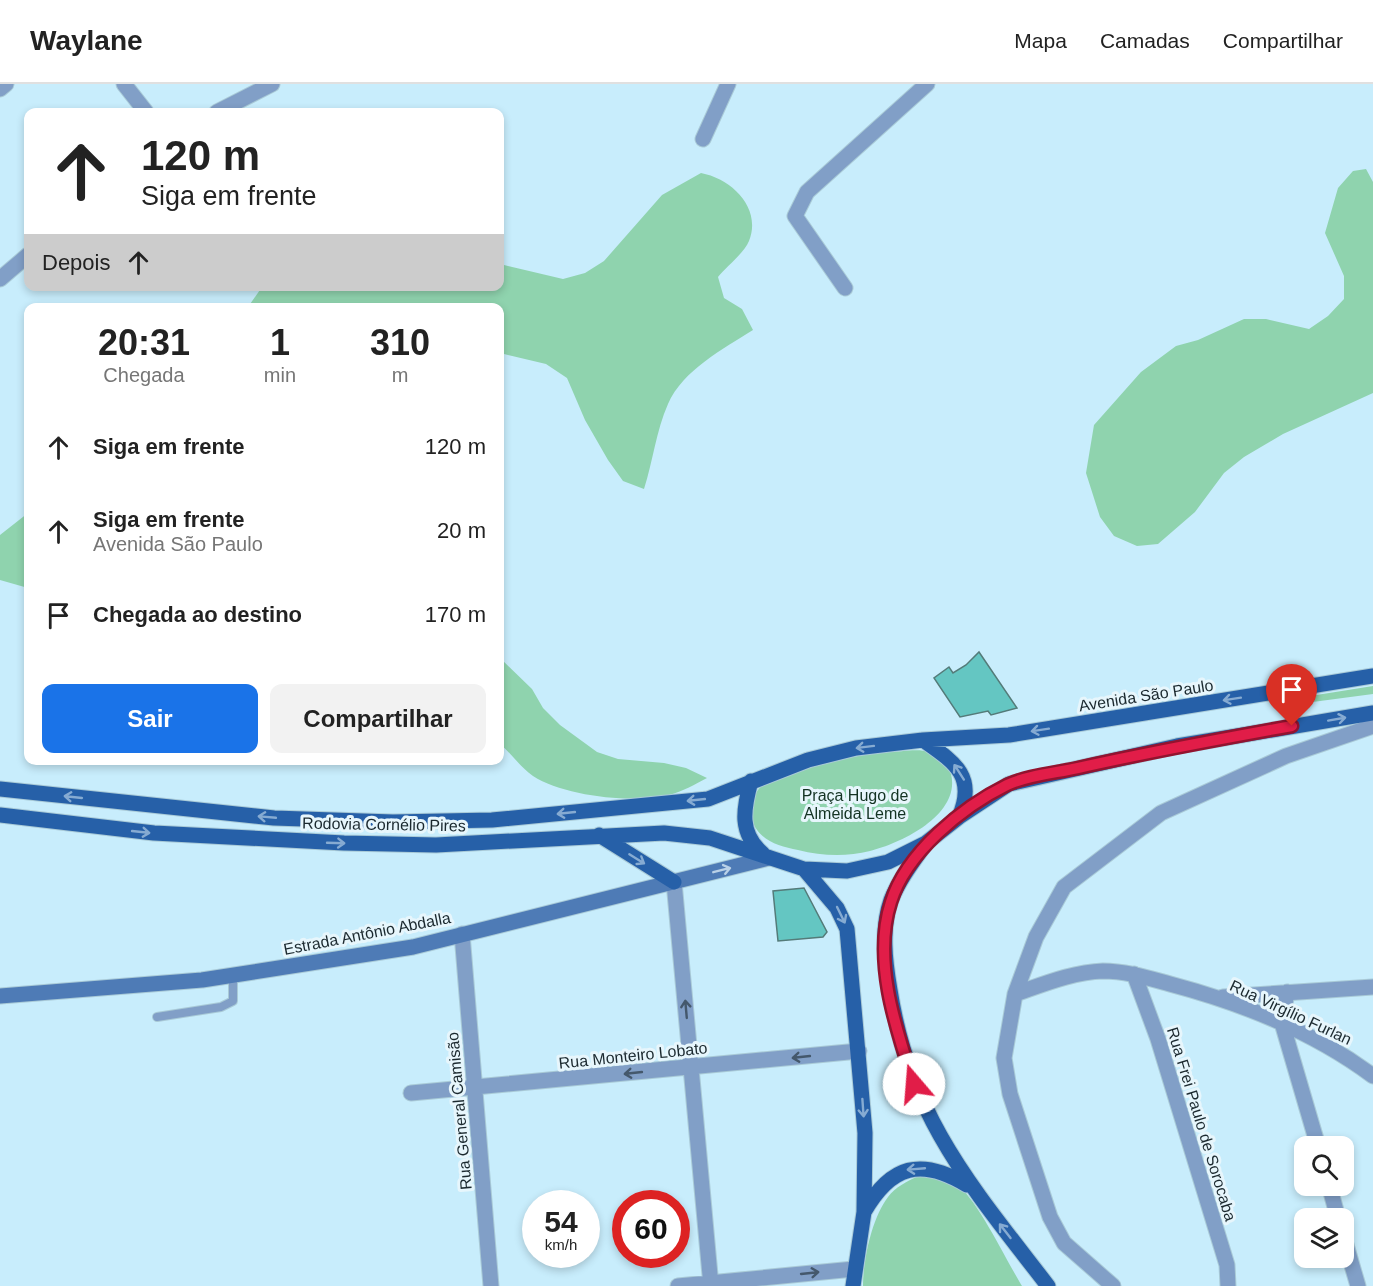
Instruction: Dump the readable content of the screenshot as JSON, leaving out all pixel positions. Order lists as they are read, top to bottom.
{
  "streets": {
    "main road": ["Avenida São Paulo", "Rodovia Cornélio Pires"],
    "street": [
      "Estrada Antônio Abdalla",
      "Rua Virgílio Furlan",
      "Rua Monteiro Lobato",
      "Rua General Camisão",
      "Rua Frei Paulo de Sorocaba"
    ]
  },
  "crossings": [
    ["Avenida São Paulo", "Rodovia Cornélio Pires"],
    ["Rodovia Cornélio Pires", "Estrada Antônio Abdalla"],
    ["Estrada Antônio Abdalla", "Rua General Camisão"],
    ["Rua Virgílio Furlan", "Rua Frei Paulo de Sorocaba"],
    ["Rua Monteiro Lobato", "Rua General Camisão"]
  ],
  "one_way": ["Rua Monteiro Lobato"],
  "parks": ["Praça Hugo de Almeida Leme"],
  "page": {
    "header": "Waylane",
    "nav": ["Mapa", "Camadas", "Compartilhar"],
    "turn": ["120 m", "Siga em frente"],
    "then": "Depois",
    "eta": [
      "20:31",
      "Chegada",
      "1",
      "min",
      "310",
      "m"
    ],
    "list": [
      {
        "name": "Siga em frente",
        "value": "120 m"
      },
      {
        "name": "Siga em frente",
        "note": "Avenida São Paulo",
        "value": "20 m"
      },
      {
        "name": "Chegada ao destino",
        "value": "170 m"
      }
    ],
    "buttons": ["Sair", "Compartilhar"],
    "speed": "54 km/h",
    "limit": "60"
  }
}
